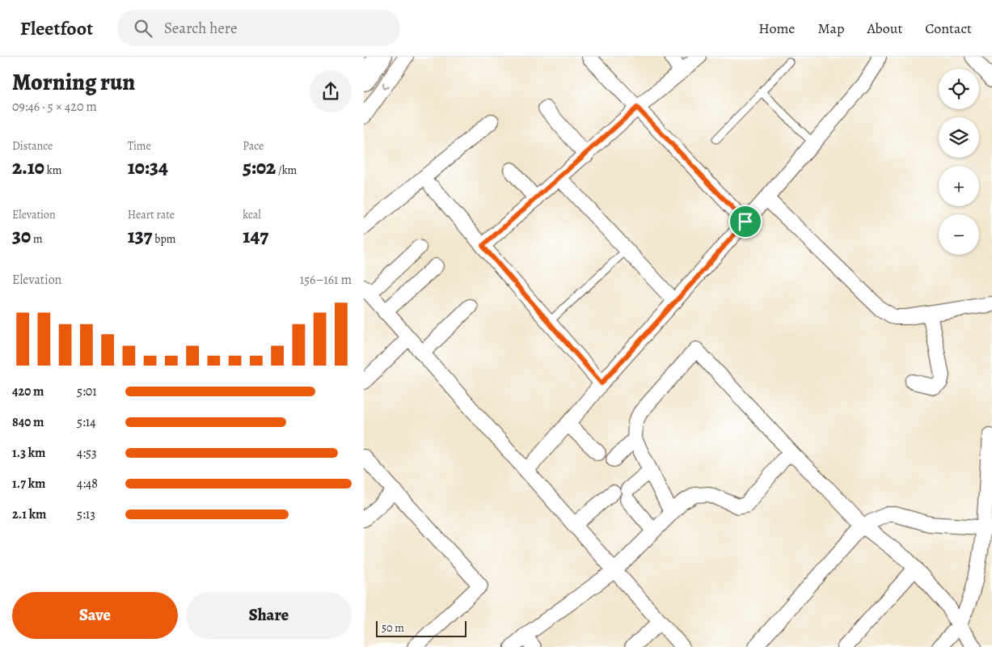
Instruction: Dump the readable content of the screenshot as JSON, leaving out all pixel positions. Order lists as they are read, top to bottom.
{
  "scale_bar": "50 m",
  "page": {
    "header": "Fleetfoot",
    "search": "Search here",
    "nav": [
      "Home",
      "Map",
      "About",
      "Contact"
    ],
    "heading": ["Morning run", "09:46 · 5 × 420 m"],
    "map_buttons": ["+", "−"],
    "stats": [
      ["Distance", "2.10 km"],
      ["Time", "10:34"],
      ["Pace", "5:02 /km"],
      ["Elevation", "30 m"],
      ["Heart rate", "137 bpm"],
      ["kcal", "147"]
    ],
    "chart": ["Elevation", "156–161 m"],
    "list": [
      {
        "name": "420 m",
        "note": "5:01"
      },
      {
        "name": "840 m",
        "note": "5:14"
      },
      {
        "name": "1.3 km",
        "note": "4:53"
      },
      {
        "name": "1.7 km",
        "note": "4:48"
      },
      {
        "name": "2.1 km",
        "note": "5:13"
      }
    ],
    "buttons": ["Save", "Share"],
    "scale": "50 m"
  }
}
